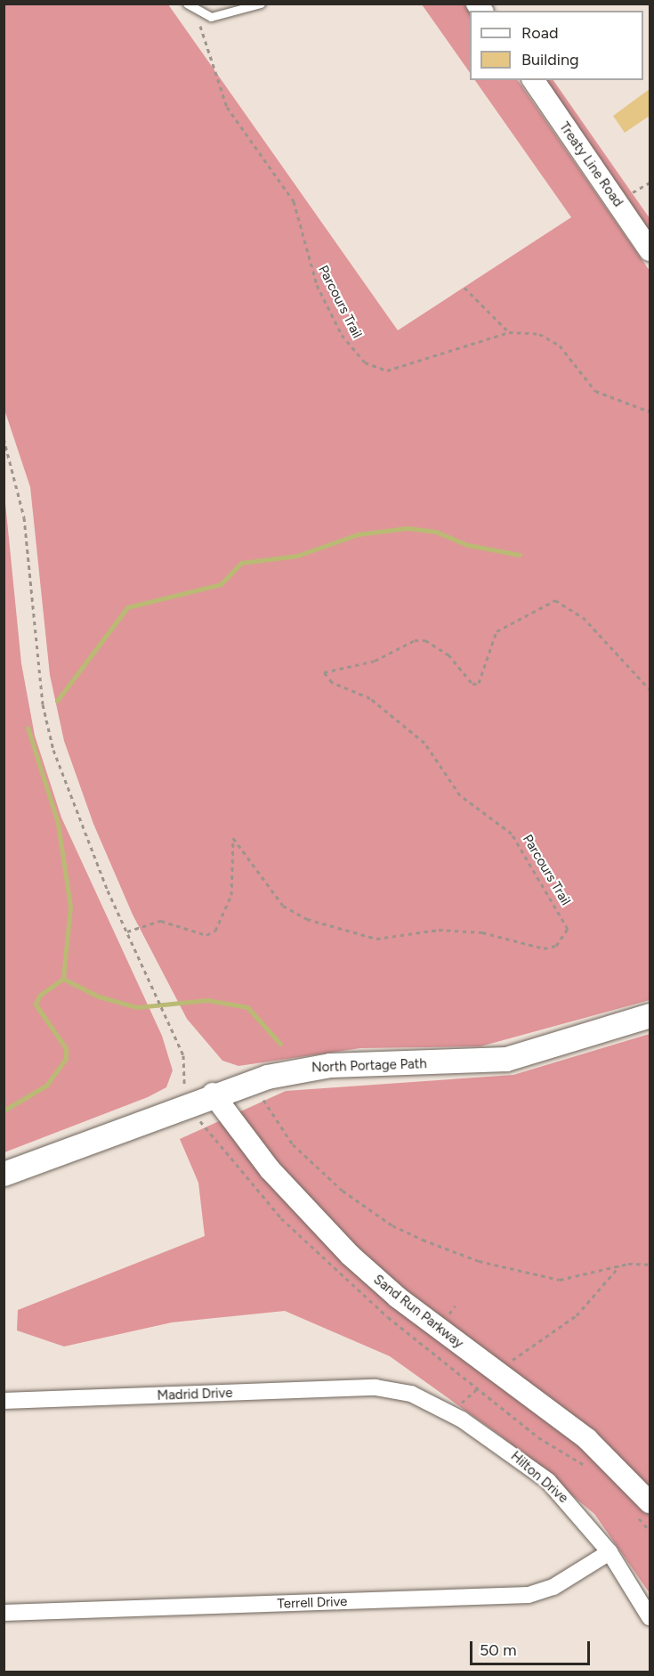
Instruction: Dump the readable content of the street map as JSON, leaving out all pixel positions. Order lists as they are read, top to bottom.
{
  "streets": {
    "main road": ["North Portage Path"],
    "street": [
      "Treaty Line Road",
      "Sand Run Parkway",
      "Madrid Drive",
      "Hilton Drive",
      "Terrell Drive"
    ],
    "path": ["Parcours Trail"]
  },
  "crossings": [
    ["North Portage Path", "Sand Run Parkway"],
    ["Madrid Drive", "Hilton Drive"],
    ["Hilton Drive", "Terrell Drive"]
  ],
  "legend": ["Road", "Building"],
  "scale_bar": "50 m"
}
